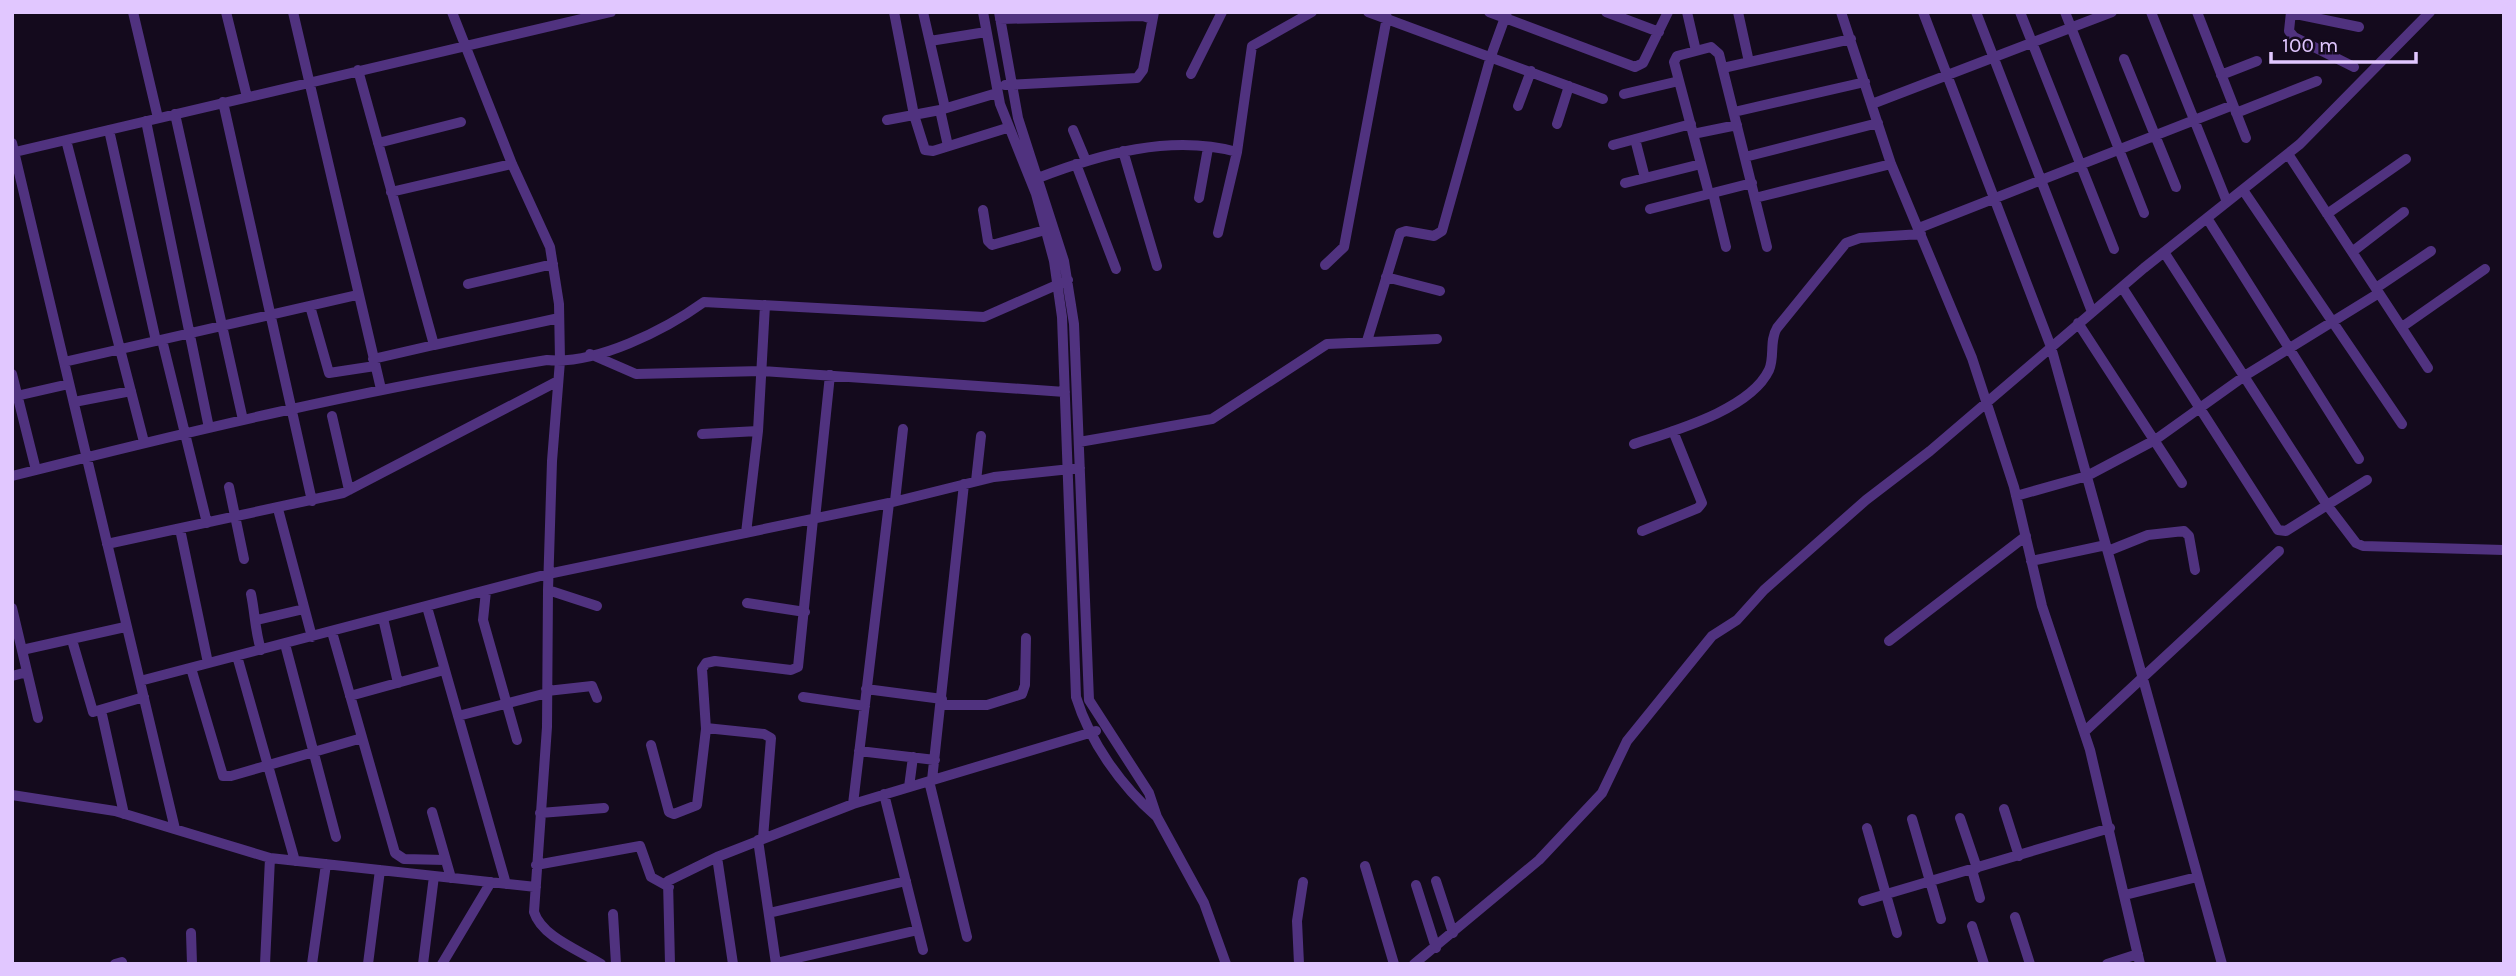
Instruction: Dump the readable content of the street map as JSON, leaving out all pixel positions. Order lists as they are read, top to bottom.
{
  "scale_bar": "100 m"
}
